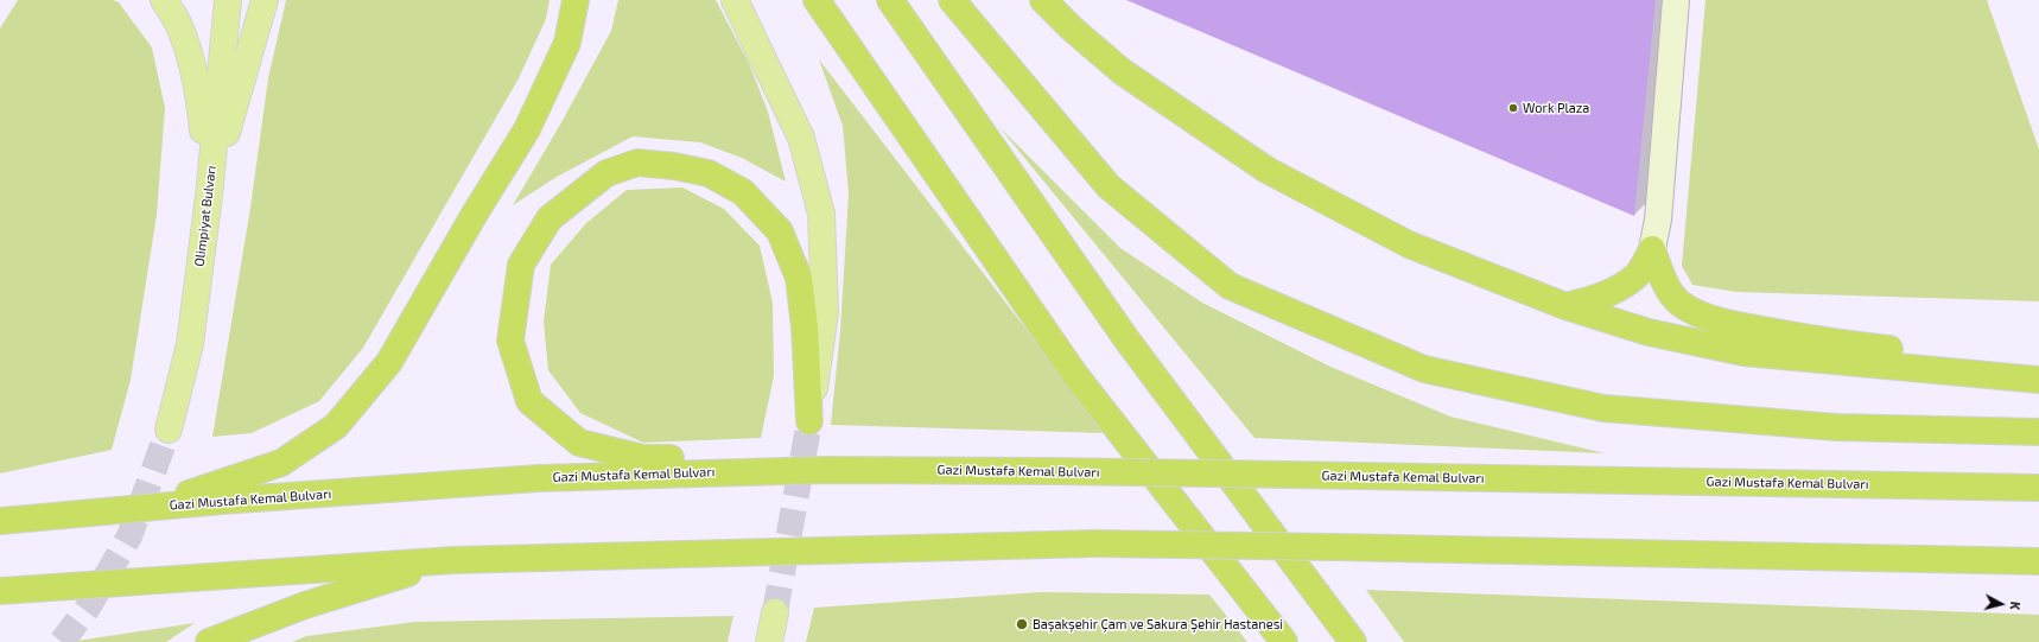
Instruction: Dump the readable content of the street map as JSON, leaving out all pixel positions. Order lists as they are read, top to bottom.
{
  "streets": {
    "highway": ["Gazi Mustafa Kemal Bulvarı"],
    "main road": ["Olimpiyat Bulvarı"]
  },
  "places": ["Work Plaza", "Başakşehir Çam ve Sakura Şehir Hastanesi"],
  "north": "right"
}
